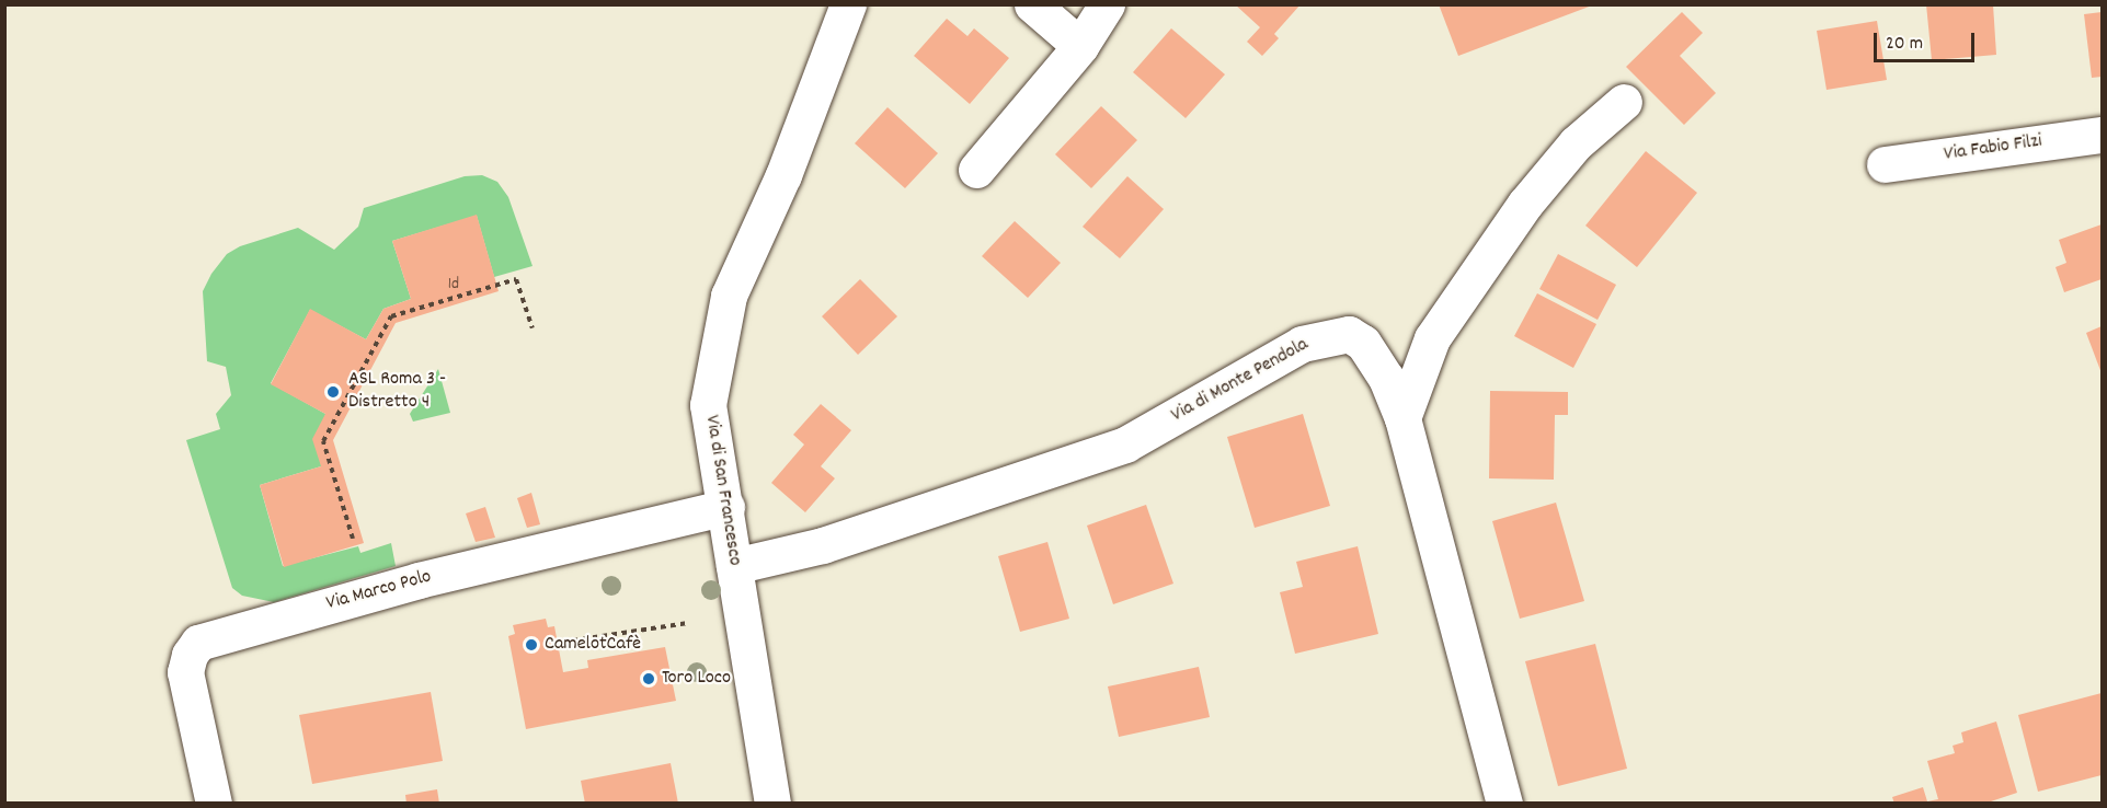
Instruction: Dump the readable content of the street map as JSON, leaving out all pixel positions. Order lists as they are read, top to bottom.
{
  "streets": {
    "street": [
      "Via Fabio Filzi",
      "Via di Monte Pendola",
      "Via di San Francesco",
      "Via Marco Polo"
    ]
  },
  "crossings": [
    ["Via di Monte Pendola", "Via di San Francesco"],
    ["Via di San Francesco", "Via Marco Polo"]
  ],
  "places": ["ASL Roma 3 - Distretto 4", "CamelotCafè", "Toro Loco"],
  "house_numbers": ["1d"],
  "scale_bar": "20 m"
}
